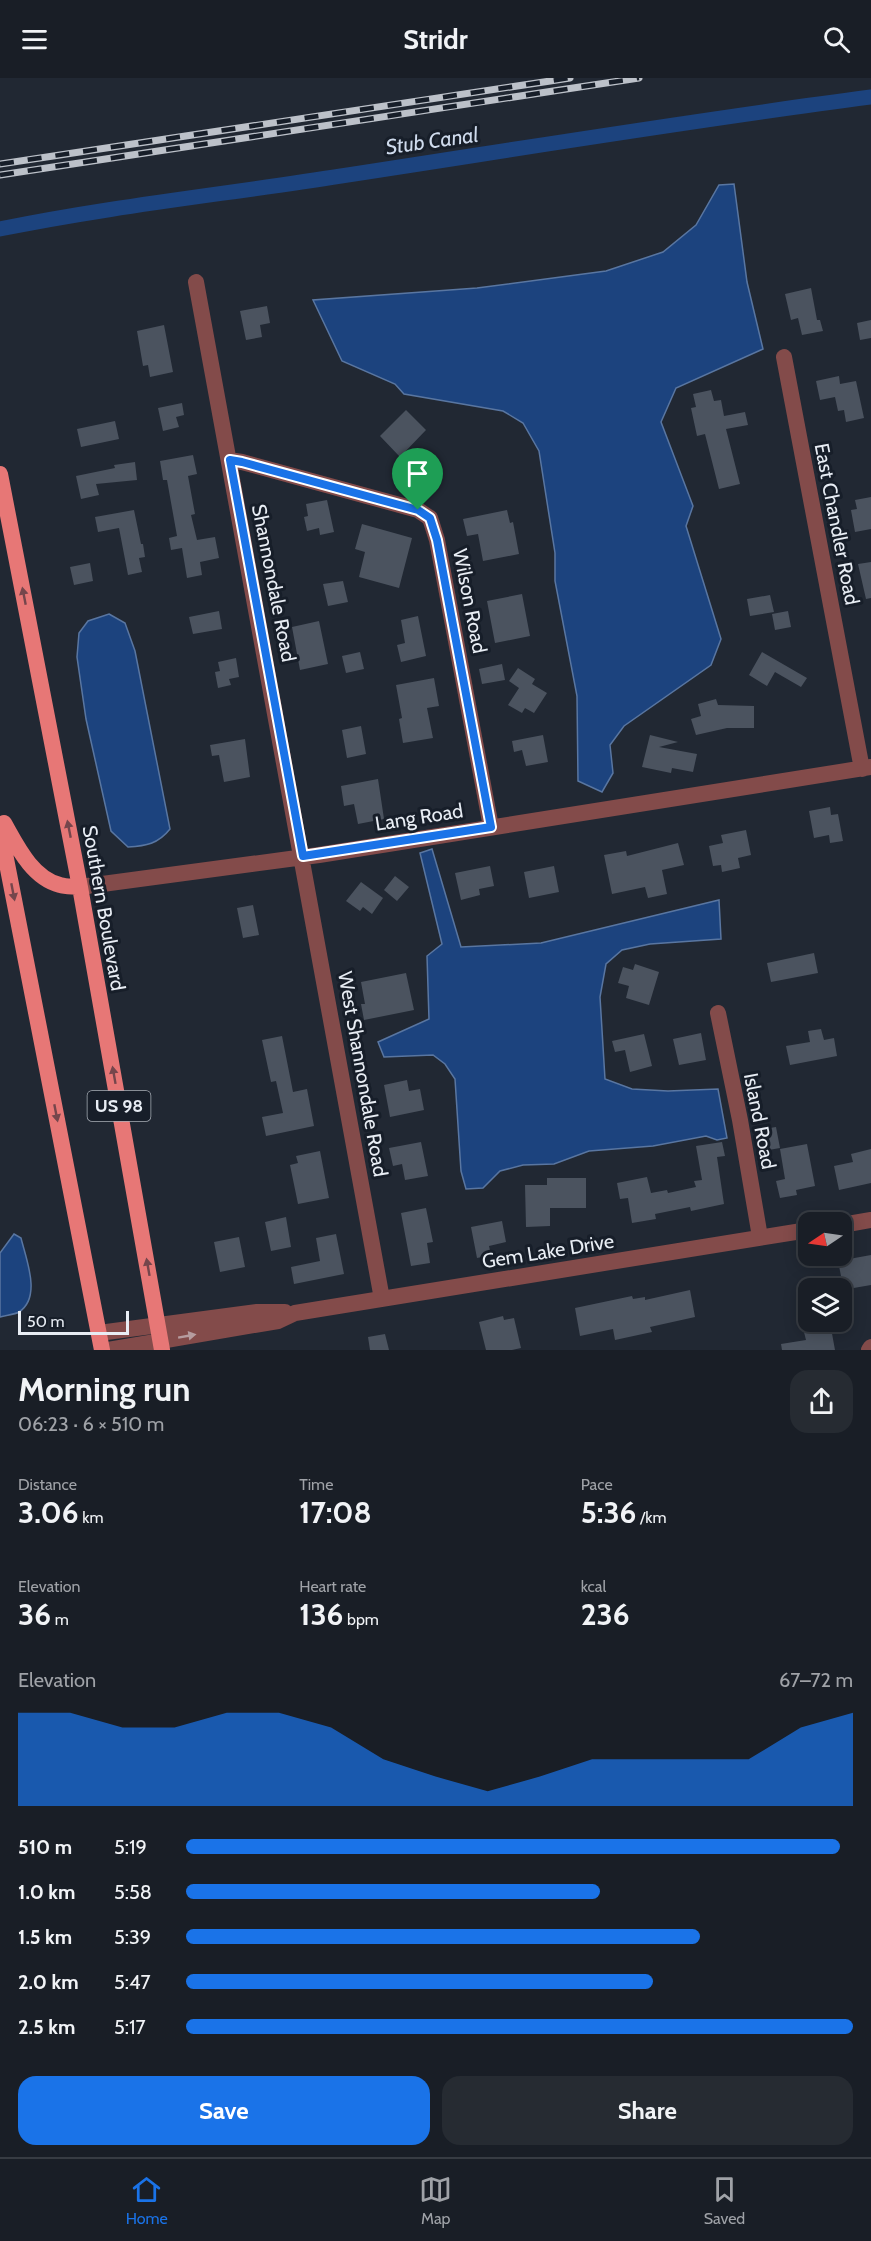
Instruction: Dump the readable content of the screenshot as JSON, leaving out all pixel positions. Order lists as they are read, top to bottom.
{
  "streets": {
    "highway": ["Southern Boulevard", "US 98"],
    "street": [
      "East Chandler Road",
      "Shannondale Road",
      "Wilson Road",
      "Lang Road",
      "West Shannondale Road",
      "Island Road",
      "Gem Lake Drive"
    ]
  },
  "crossings": [
    ["East Chandler Road", "Lang Road"],
    ["Shannondale Road", "Wilson Road"],
    ["Shannondale Road", "Lang Road"],
    ["Shannondale Road", "West Shannondale Road"],
    ["Wilson Road", "Lang Road"],
    ["Lang Road", "Southern Boulevard"],
    ["Lang Road", "West Shannondale Road"],
    ["Southern Boulevard", "Gem Lake Drive"],
    ["West Shannondale Road", "Gem Lake Drive"],
    ["Island Road", "Gem Lake Drive"]
  ],
  "water": ["Stub Canal"],
  "scale_bar": "50 m",
  "north": "left",
  "page": {
    "header": "Stridr",
    "scale": "50 m",
    "heading": ["Morning run", "06:23 · 6 × 510 m"],
    "stats": [
      ["Distance", "3.06 km"],
      ["Time", "17:08"],
      ["Pace", "5:36 /km"],
      ["Elevation", "36 m"],
      ["Heart rate", "136 bpm"],
      ["kcal", "236"]
    ],
    "chart": ["Elevation", "67–72 m"],
    "list": [
      {
        "name": "510 m",
        "note": "5:19"
      },
      {
        "name": "1.0 km",
        "note": "5:58"
      },
      {
        "name": "1.5 km",
        "note": "5:39"
      },
      {
        "name": "2.0 km",
        "note": "5:47"
      },
      {
        "name": "2.5 km",
        "note": "5:17"
      }
    ],
    "buttons": ["Save", "Share"],
    "tabs": ["Home", "Map", "Saved"]
  }
}
